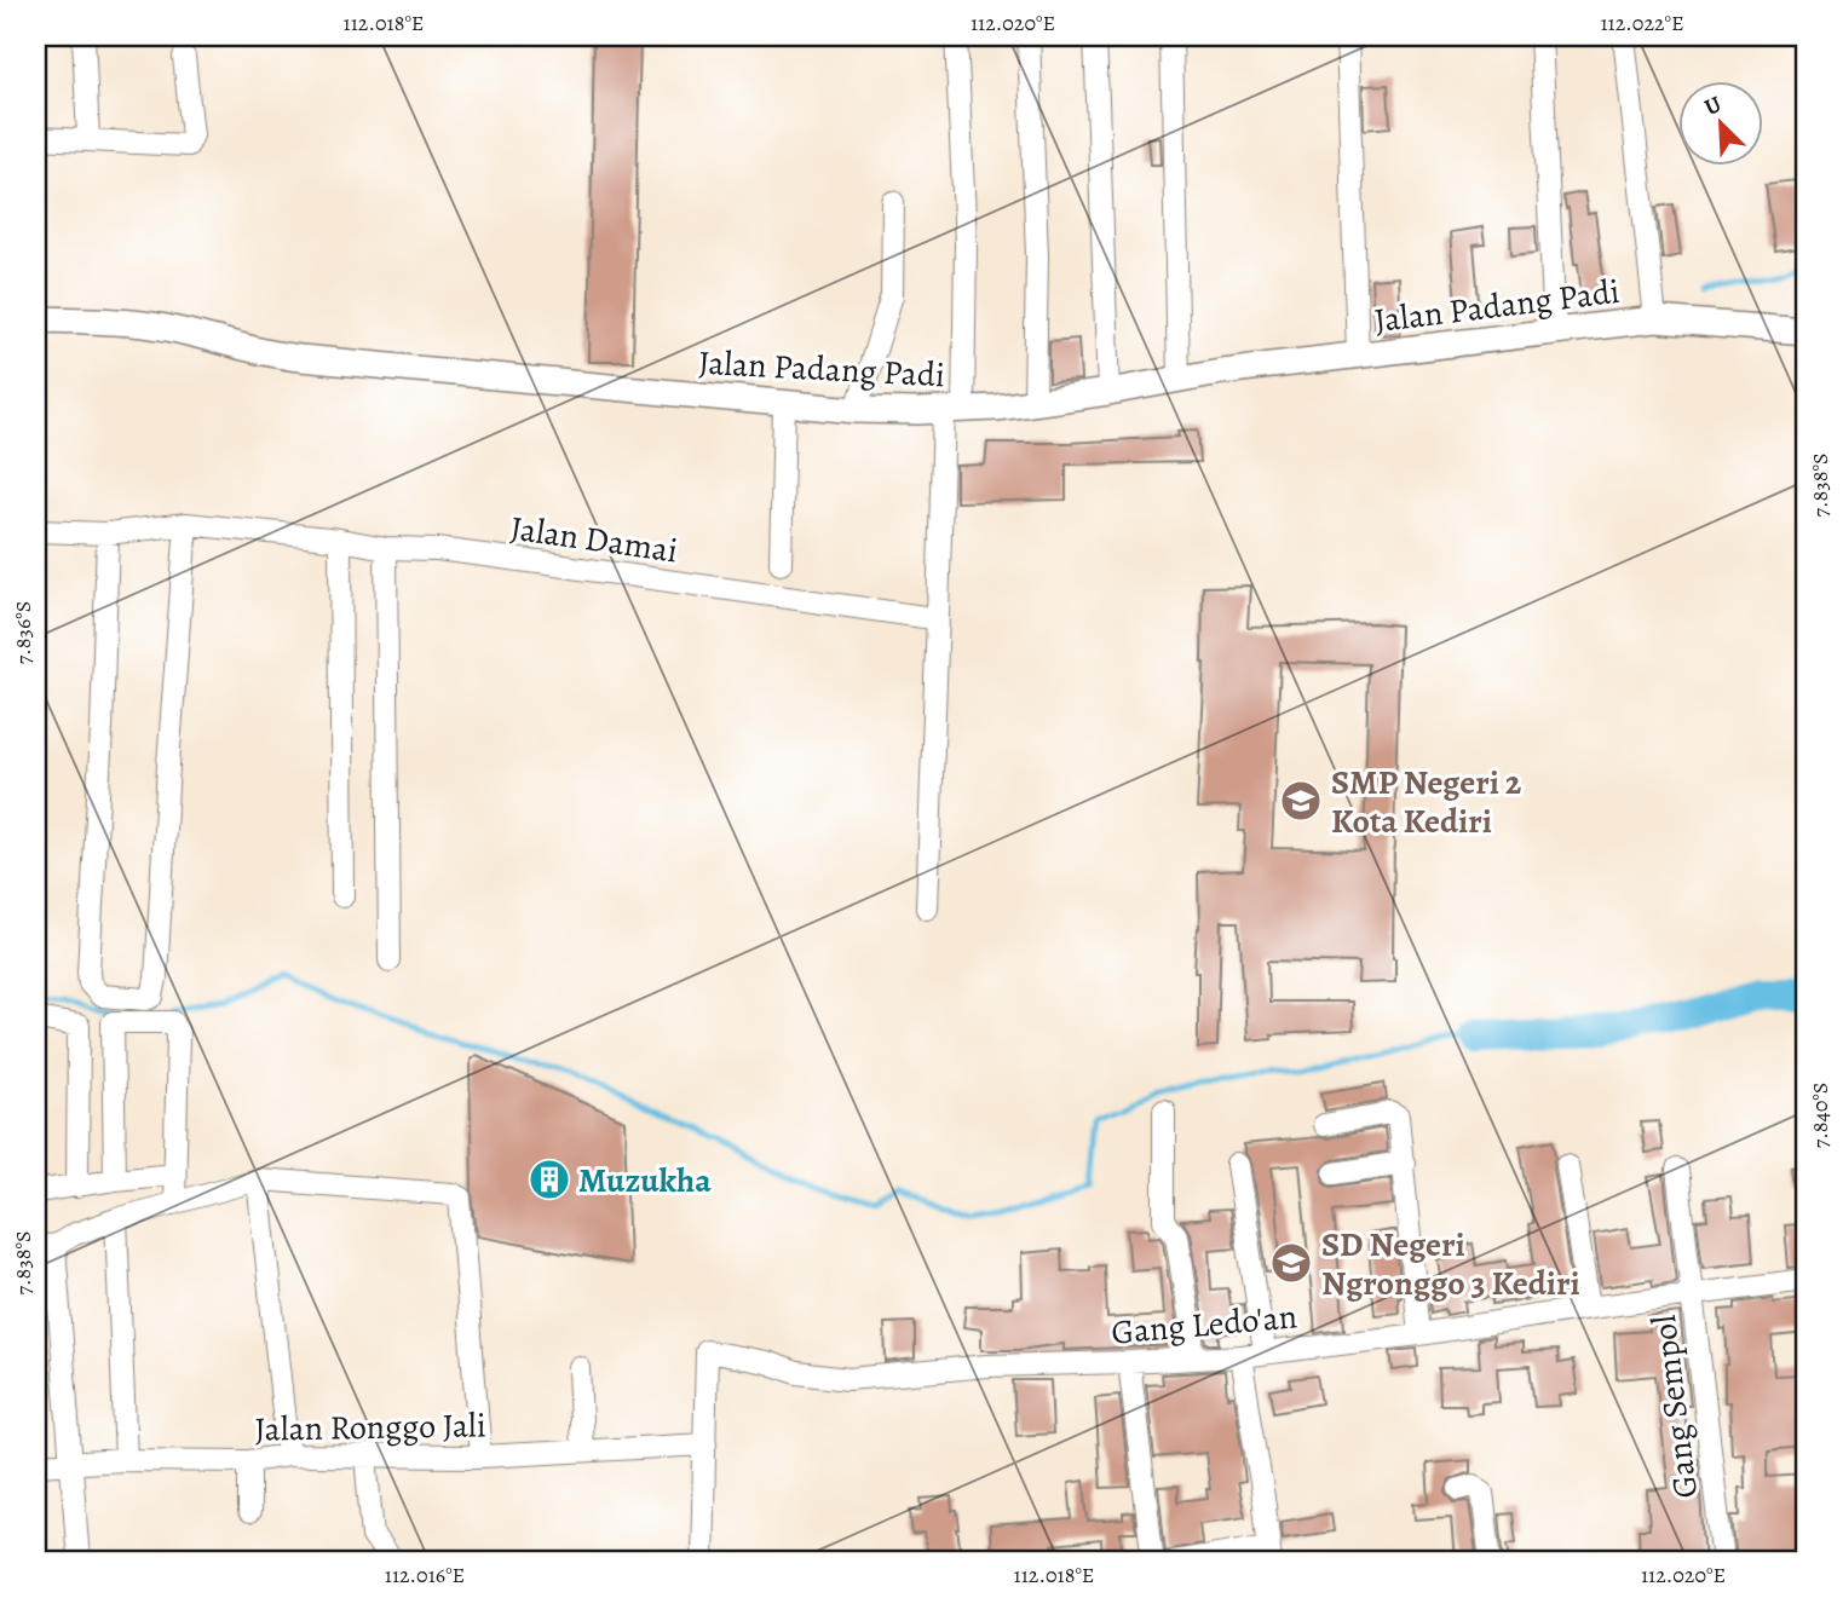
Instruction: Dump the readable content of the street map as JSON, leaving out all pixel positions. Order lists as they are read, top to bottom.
{
  "streets": {
    "main road": ["Jalan Padang Padi"],
    "street": [
      "Jalan Damai",
      "Gang Ledo'an",
      "Gang Sempol",
      "Jalan Ronggo Jali"
    ]
  },
  "crossings": [
    ["Gang Ledo'an", "Gang Sempol"],
    ["Gang Ledo'an", "Jalan Ronggo Jali"]
  ],
  "places": {
    "school or university": ["SMP Negeri 2 Kota Kediri", "SD Negeri Ngronggo 3 Kediri"],
    "building": ["Muzukha"]
  },
  "north": "top left",
  "coordinates": [
    "112.018°E",
    "112.020°E",
    "112.022°E",
    "7.838°S",
    "7.836°S",
    "7.840°S",
    "112.016°E"
  ]
}
